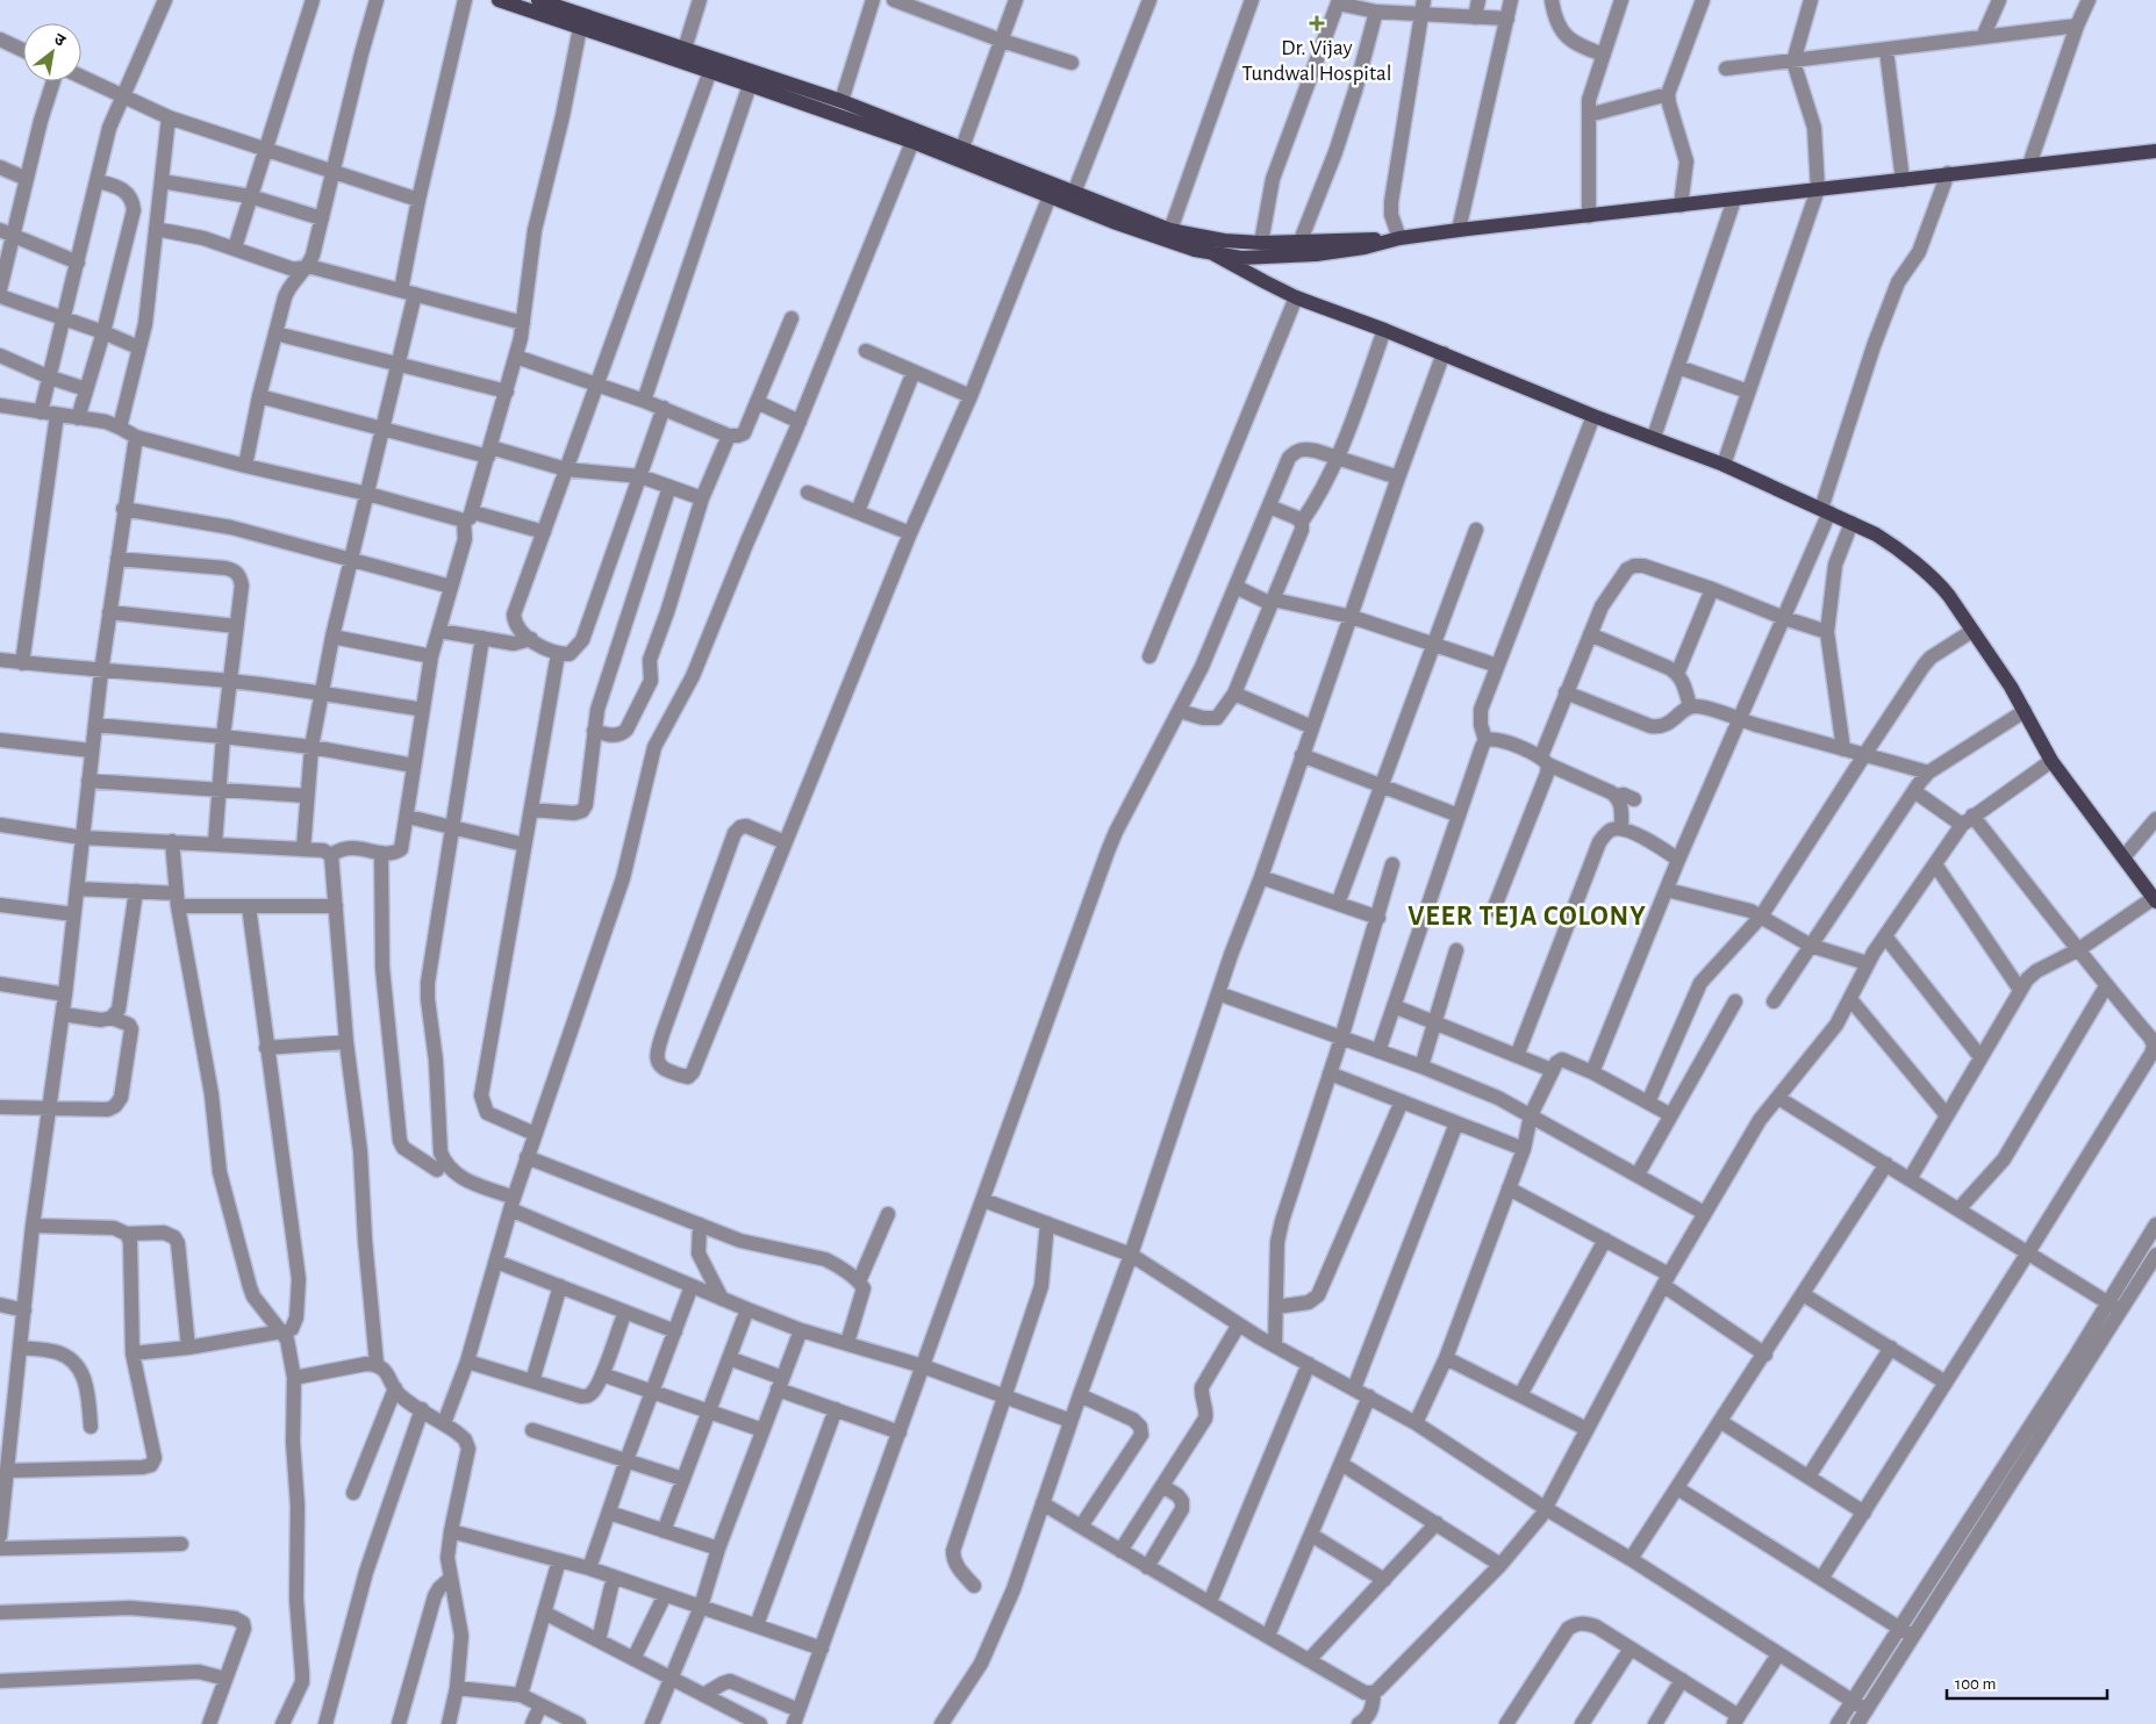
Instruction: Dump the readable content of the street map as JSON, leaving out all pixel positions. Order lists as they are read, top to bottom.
{
  "districts": ["VEER TEJA COLONY"],
  "places": {
    "health": ["Dr. Vijay Tundwal Hospital"]
  },
  "scale_bar": "100 m",
  "north": "top right"
}
